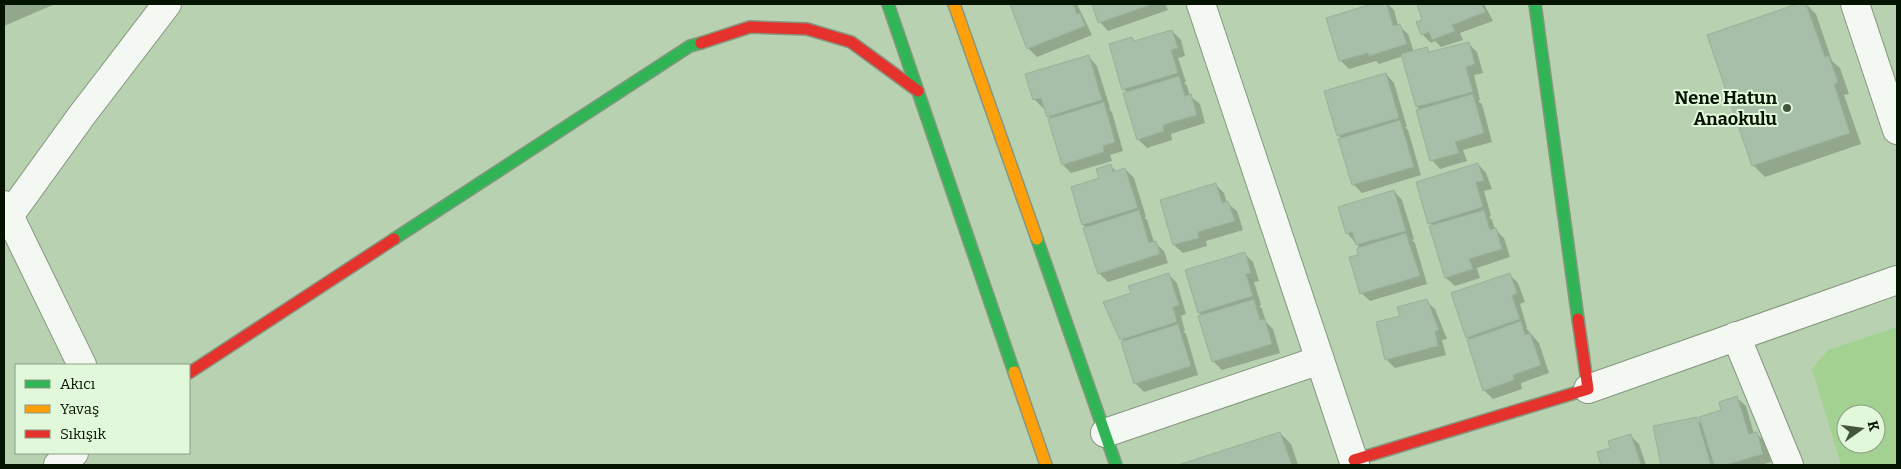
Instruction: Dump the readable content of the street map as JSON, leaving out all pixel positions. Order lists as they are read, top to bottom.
{
  "places": ["Nene Hatun Anaokulu"],
  "legend": ["Akıcı", "Yavaş", "Sıkışık"],
  "north": "right"
}
